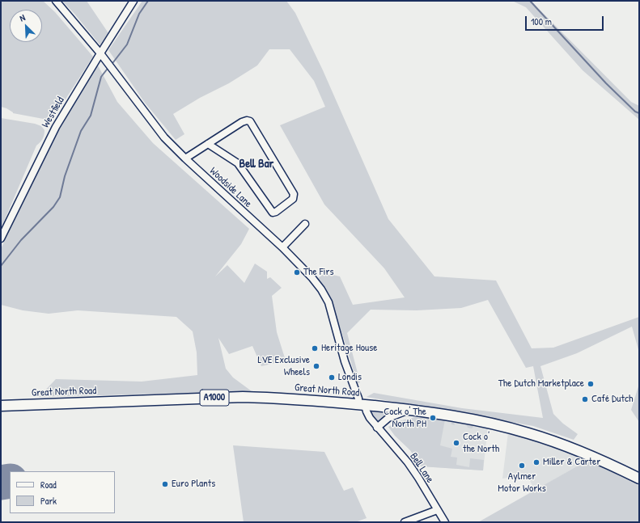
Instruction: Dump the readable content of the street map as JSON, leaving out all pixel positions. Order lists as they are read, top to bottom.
{
  "streets": {
    "main road": ["Great North Road", "A1000"],
    "street": ["Westfield", "Woodside Lane", "Bell Lane"]
  },
  "crossings": [
    ["Westfield", "Woodside Lane"],
    ["Woodside Lane", "Great North Road"],
    ["Woodside Lane", "Bell Lane"],
    ["Great North Road", "Bell Lane"]
  ],
  "districts": ["Bell Bar"],
  "places": [
    "The Firs",
    "Heritage House",
    "LVE Exclusive Wheels",
    "Londis",
    "The Dutch Marketplace",
    "Café Dutch",
    "Cock o' The North PH",
    "Cock o' the North",
    "Miller & Carter",
    "Aylmer Motor Works",
    "Euro Plants"
  ],
  "legend": ["Road", "Park"],
  "scale_bar": "100 m",
  "north": "top left"
}
